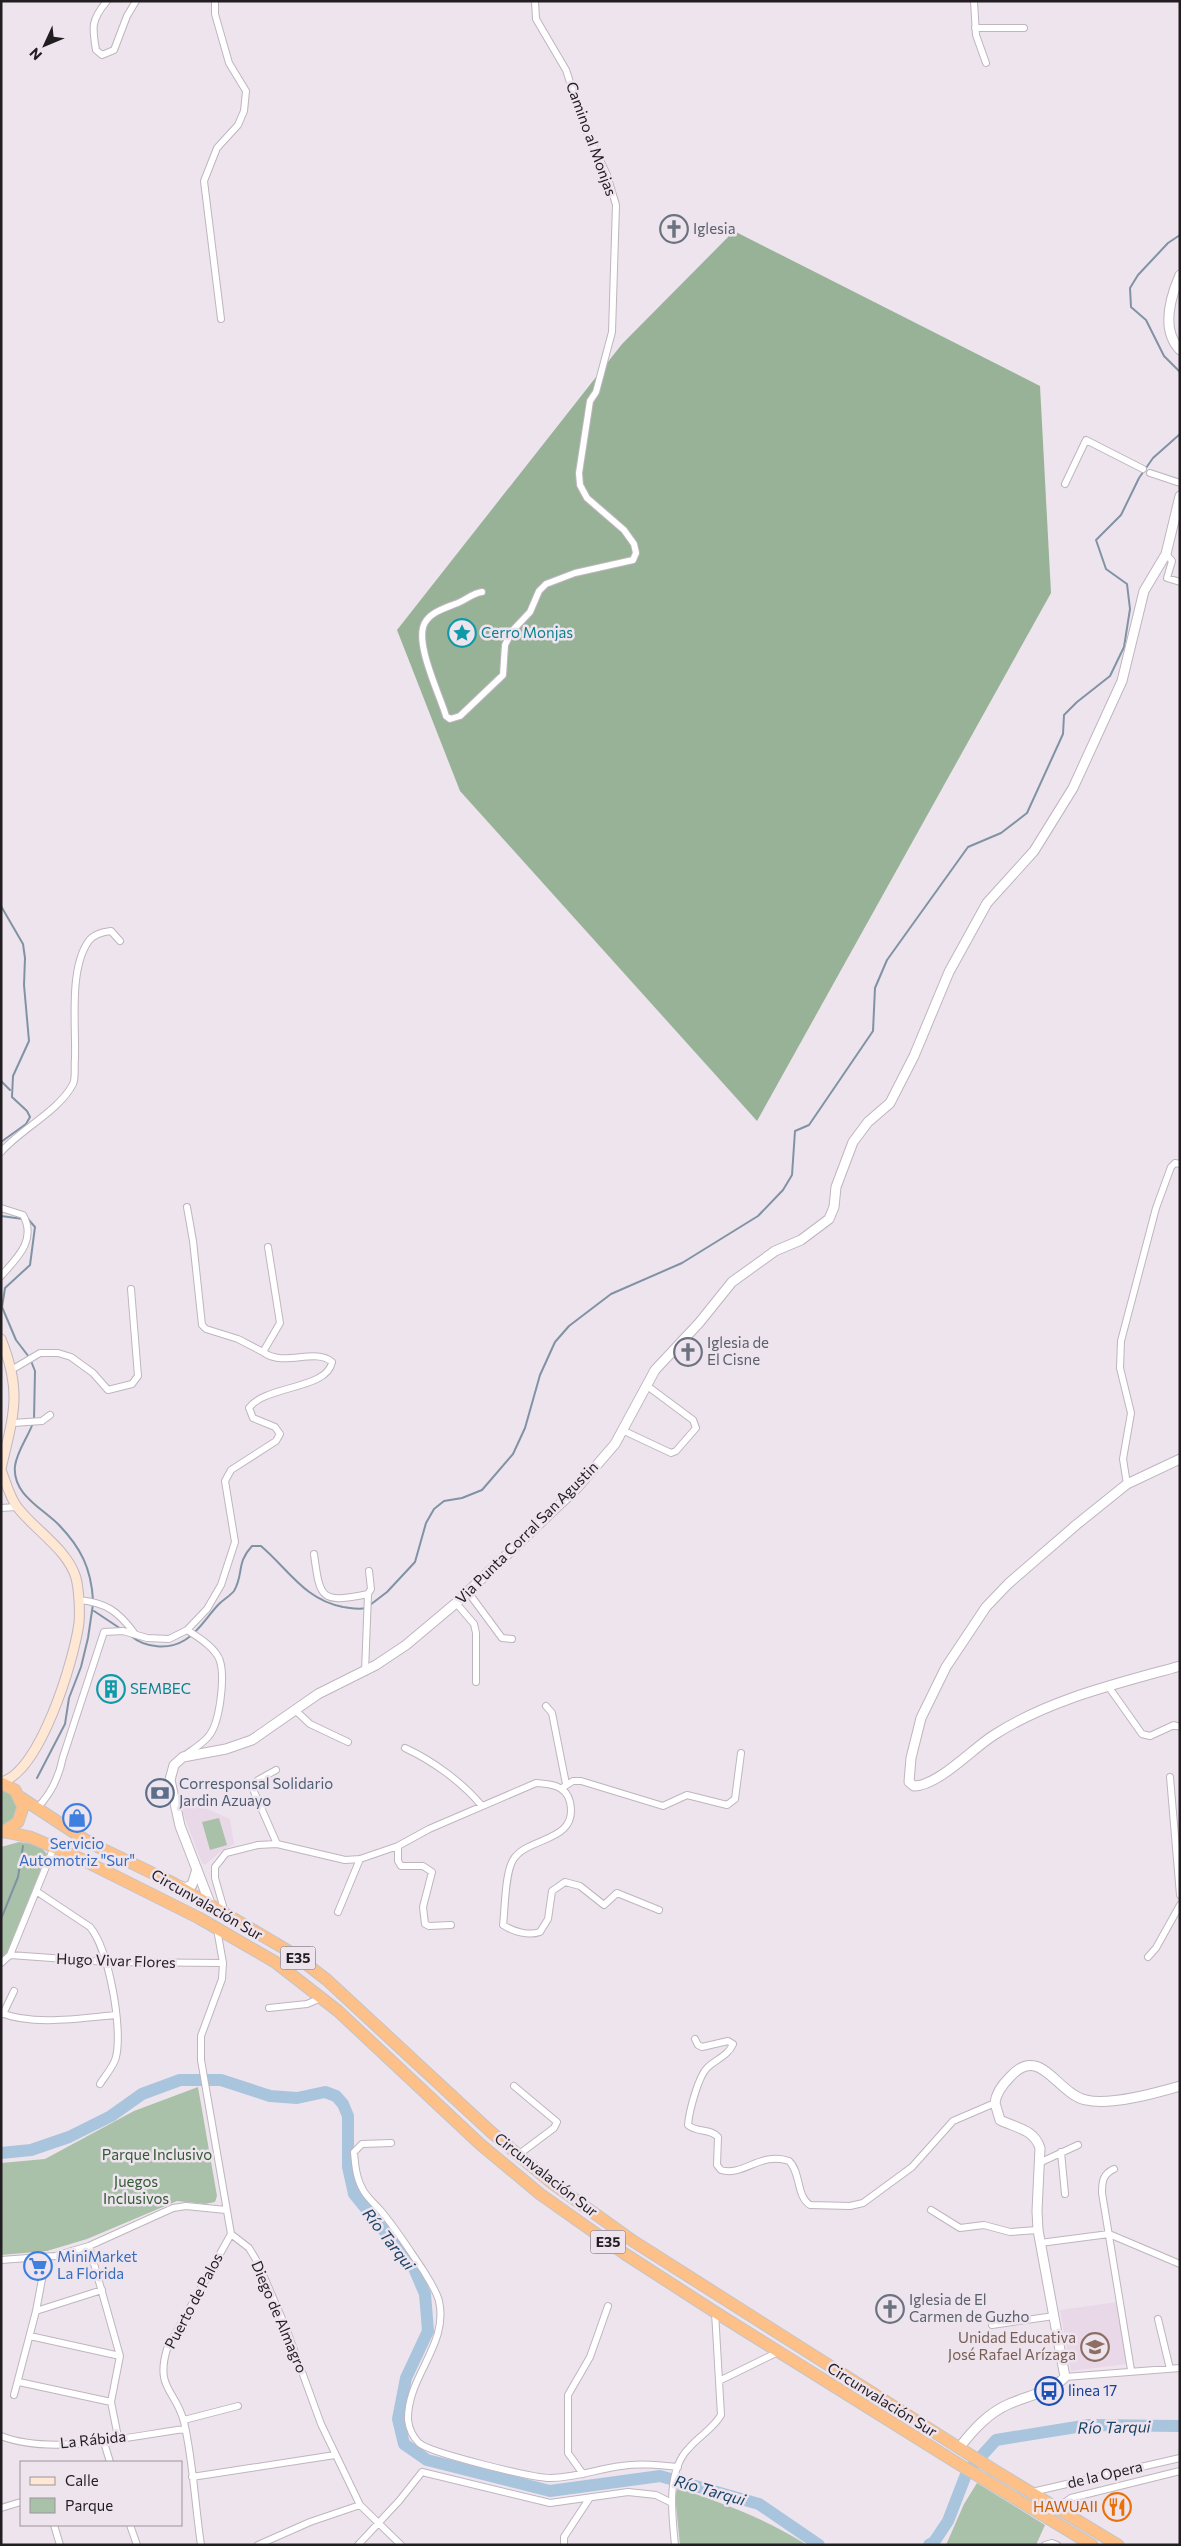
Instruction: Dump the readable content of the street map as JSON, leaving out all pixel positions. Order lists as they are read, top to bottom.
{
  "streets": {
    "highway": ["Circunvalación Sur", "E35"],
    "street": [
      "Camino al Monjas",
      "Via Punta Corral San Agustin",
      "Hugo Vivar Flores",
      "Puerto de Palos",
      "Diego de Almagro",
      "La Rábida",
      "de la Opera"
    ]
  },
  "crossings": [
    ["Circunvalación Sur", "de la Opera"],
    ["Puerto de Palos", "Diego de Almagro"],
    ["Puerto de Palos", "La Rábida"]
  ],
  "water": ["Río Tarqui"],
  "parks": ["Parque Inclusivo", "Juegos Inclusivos"],
  "places": {
    "church": ["Iglesia", "Iglesia de El Cisne", "Iglesia de El Carmen de Guzho"],
    "place": ["Cerro Monjas"],
    "building": ["SEMBEC"],
    "bank": ["Corresponsal Solidario Jardin Azuayo"],
    "shop": ["Servicio Automotriz \"Sur\""],
    "supermarket": ["MiniMarket La Florida"],
    "school or university": ["Unidad Educativa José Rafael Arízaga"],
    "bus stop": ["linea 17"],
    "restaurant": ["HAWUAII"]
  },
  "legend": ["Calle", "Parque"],
  "north": "bottom left"
}
